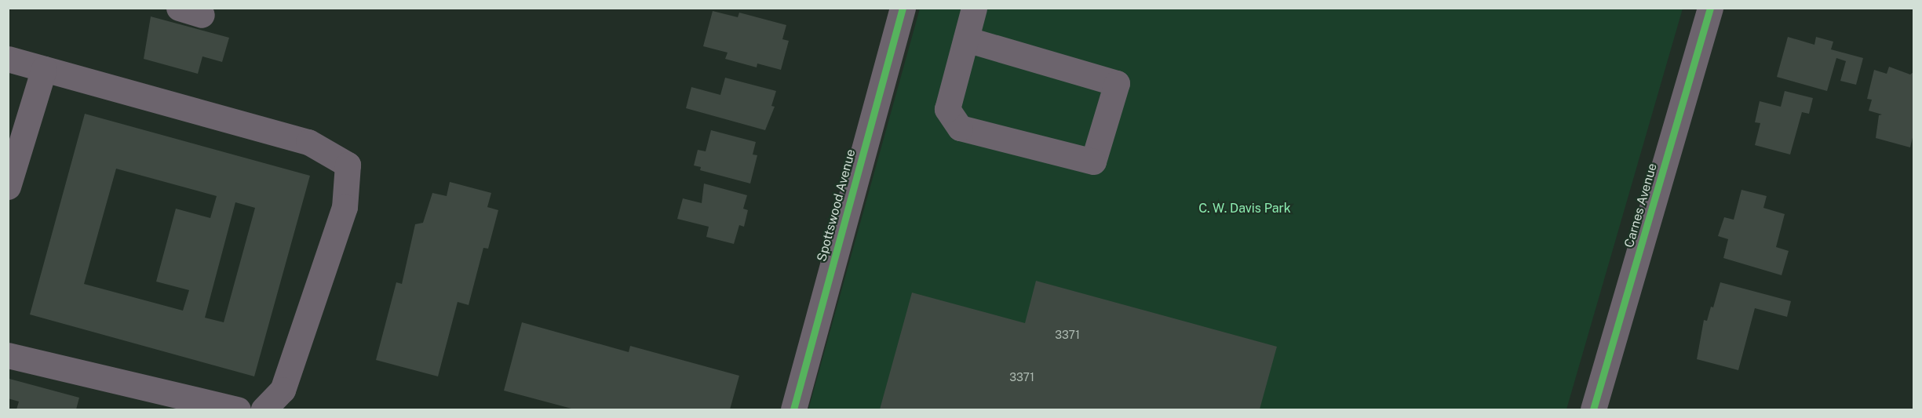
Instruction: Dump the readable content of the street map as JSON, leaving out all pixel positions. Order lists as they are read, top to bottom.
{
  "streets": {
    "street": ["Spottswood Avenue", "Carnes Avenue"]
  },
  "parks": ["C. W. Davis Park"],
  "house_numbers": ["3371", "3371"]
}
